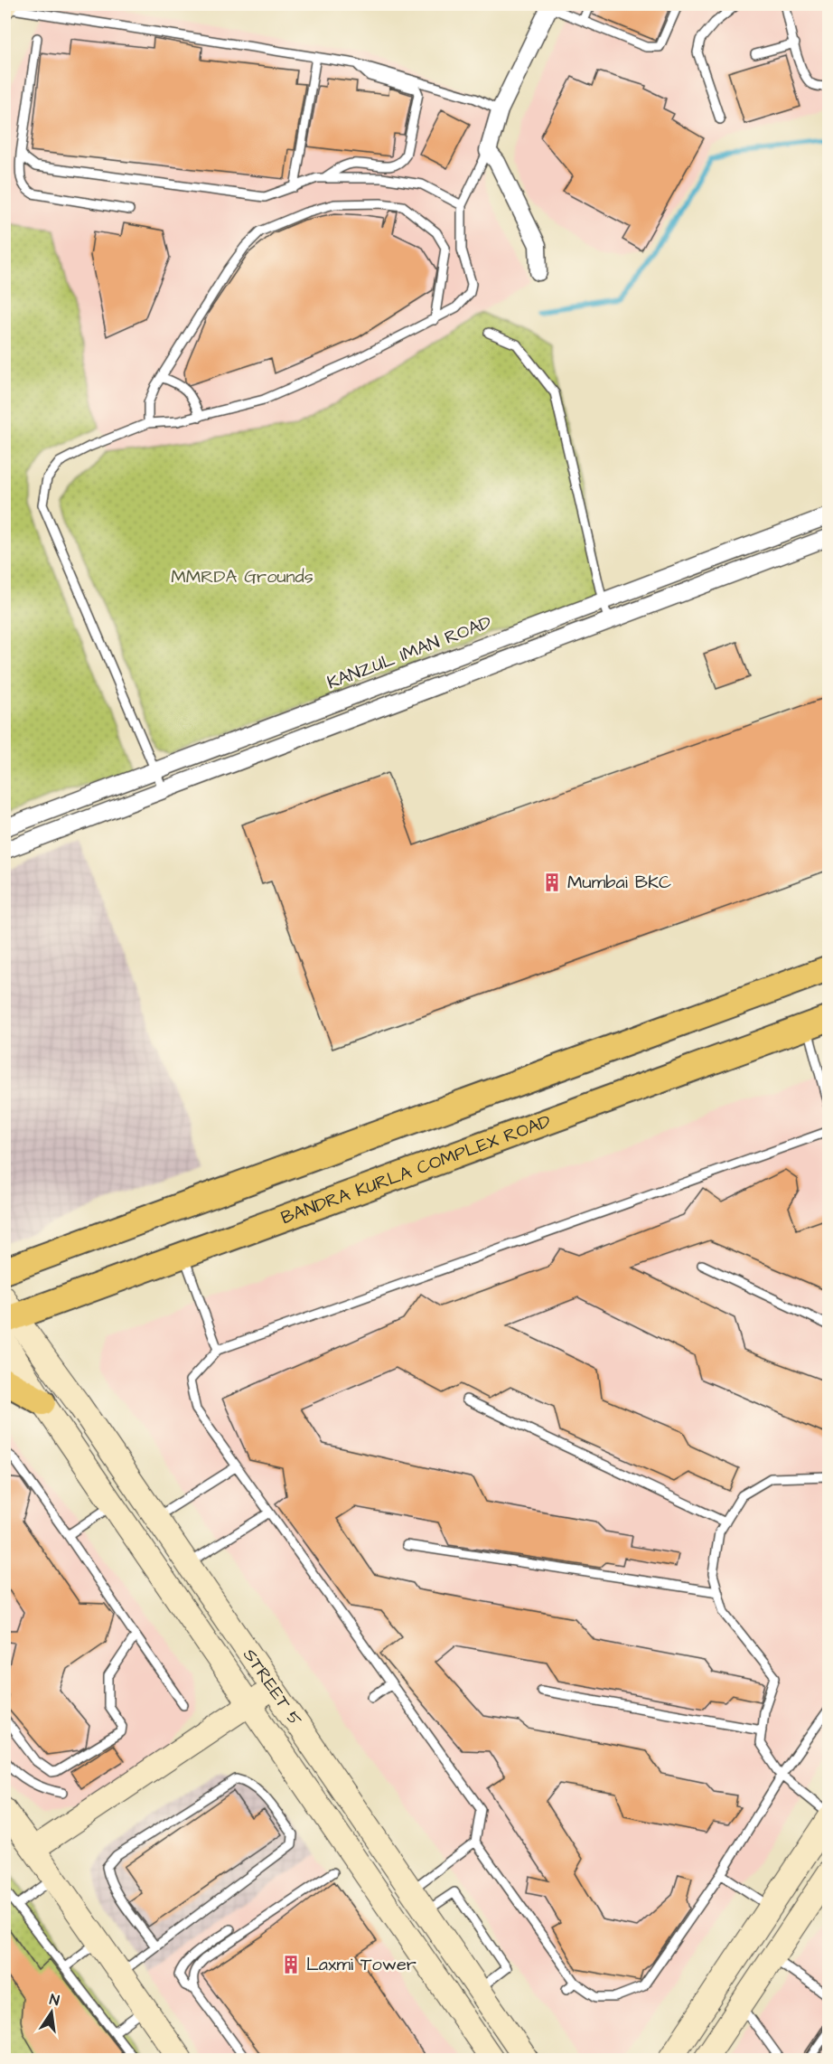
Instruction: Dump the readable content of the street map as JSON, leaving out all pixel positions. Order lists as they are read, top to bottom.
{
  "streets": {
    "main road": ["BANDRA KURLA COMPLEX ROAD"],
    "street": ["KANZUL IMAN ROAD", "STREET 5"]
  },
  "crossings": [
    ["BANDRA KURLA COMPLEX ROAD", "STREET 5"]
  ],
  "parks": ["MMRDA Grounds"],
  "places": {
    "building": ["Mumbai BKC", "Laxmi Tower"]
  },
  "north": "top"
}
